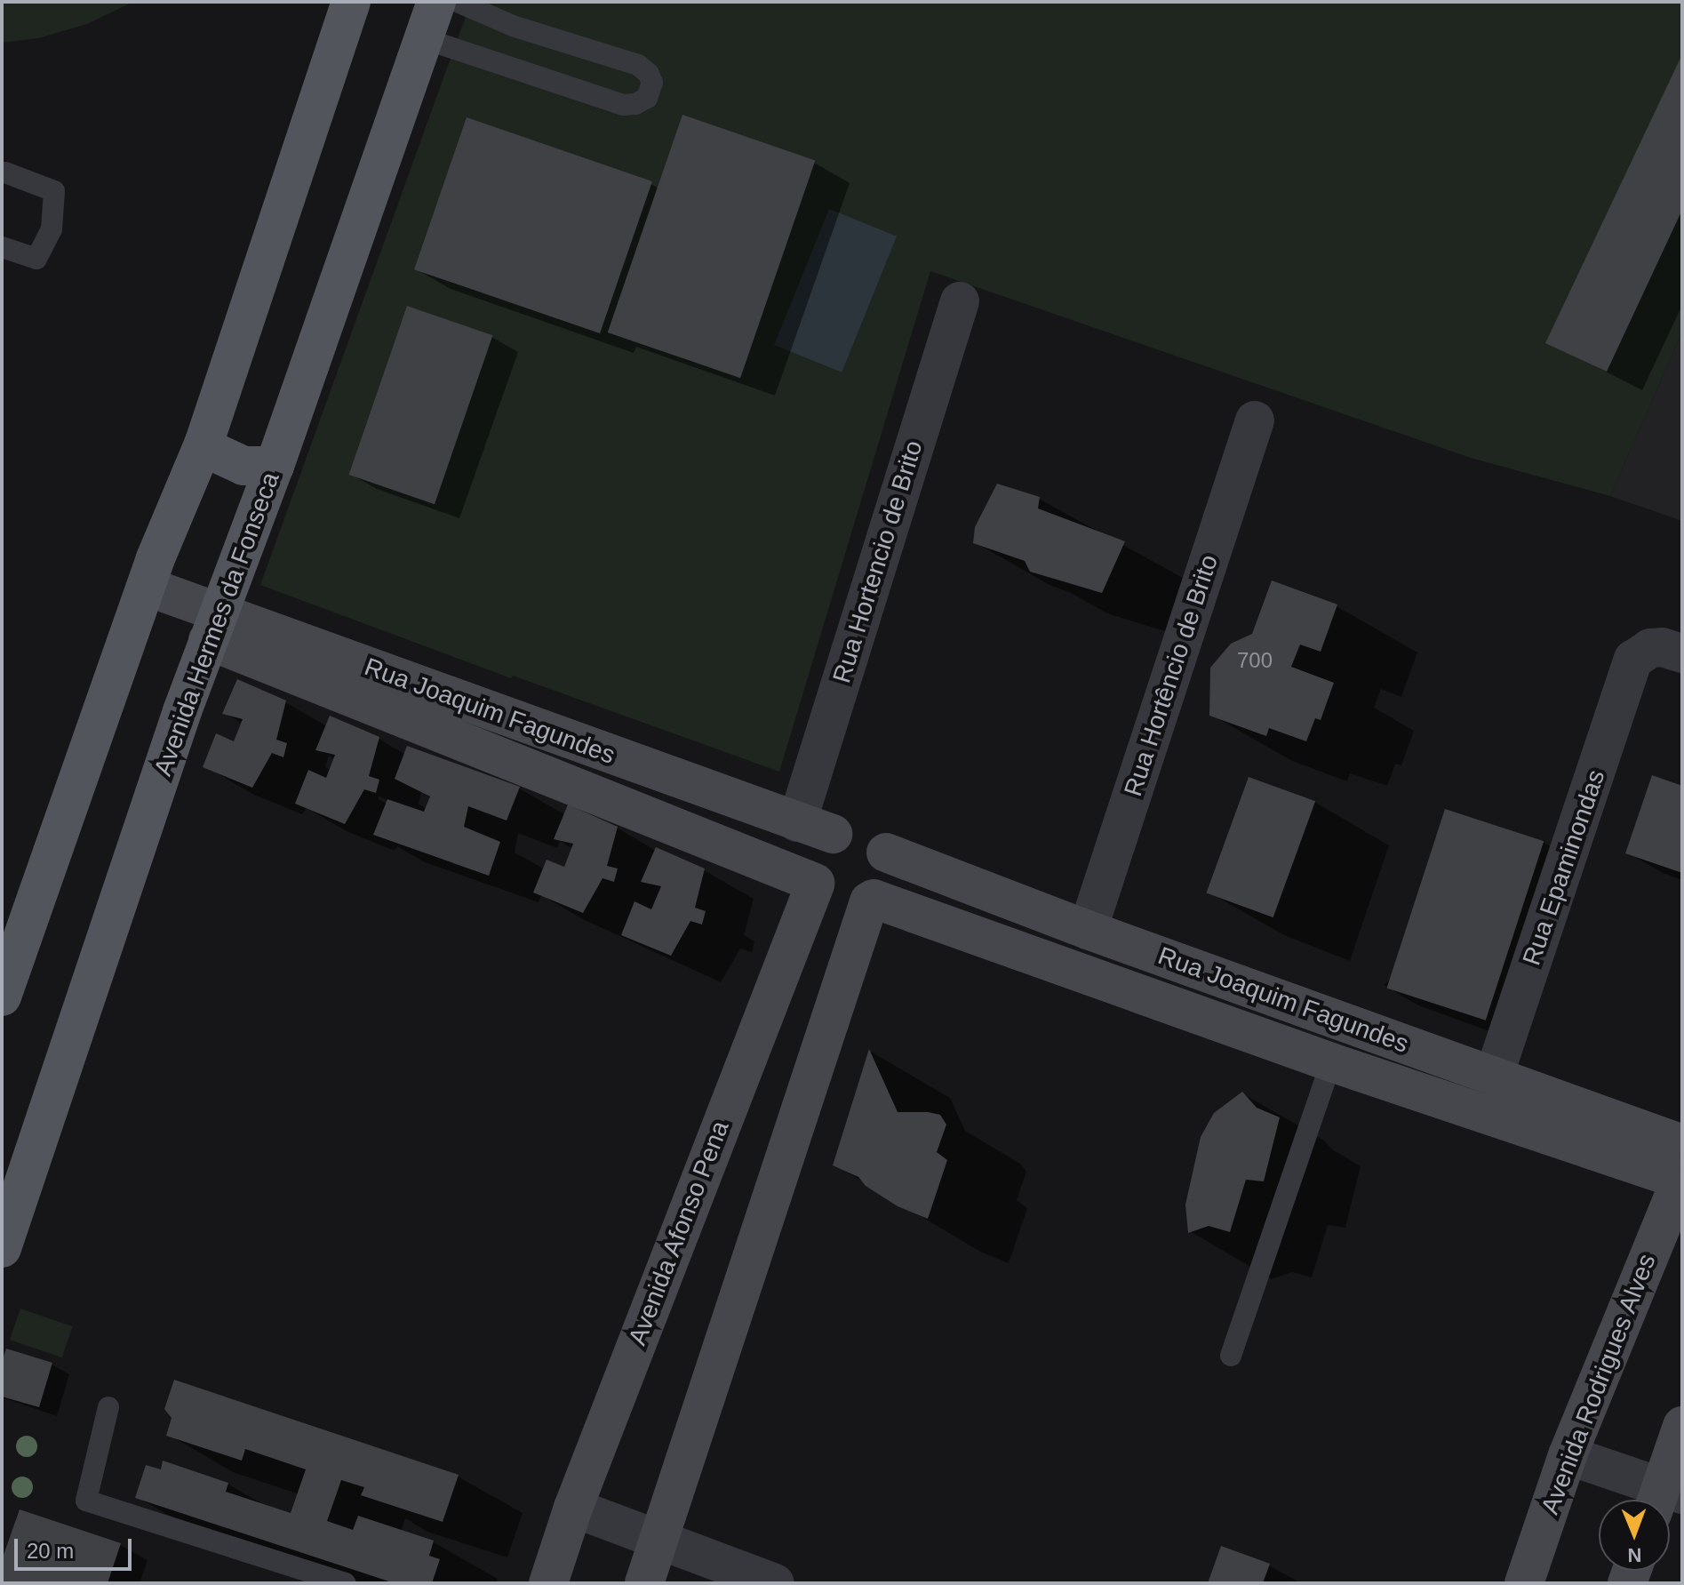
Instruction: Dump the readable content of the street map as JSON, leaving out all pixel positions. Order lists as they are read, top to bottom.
{
  "streets": {
    "main road": [
      "Avenida Hermes da Fonseca",
      "Rua Joaquim Fagundes",
      "Avenida Afonso Pena",
      "Avenida Rodrigues Alves"
    ],
    "street": ["Rua Hortencio de Brito", "Rua Hortêncio de Brito", "Rua Epaminondas"]
  },
  "crossings": [
    ["Rua Hortencio de Brito", "Rua Joaquim Fagundes"],
    ["Rua Hortencio de Brito", "Avenida Afonso Pena"],
    ["Avenida Hermes da Fonseca", "Rua Joaquim Fagundes"],
    ["Rua Hortêncio de Brito", "Rua Joaquim Fagundes"],
    ["Rua Joaquim Fagundes", "Rua Epaminondas"],
    ["Rua Joaquim Fagundes", "Avenida Afonso Pena"],
    ["Rua Joaquim Fagundes", "Avenida Rodrigues Alves"]
  ],
  "house_numbers": ["700"],
  "scale_bar": "20 m",
  "north": "bottom"
}
